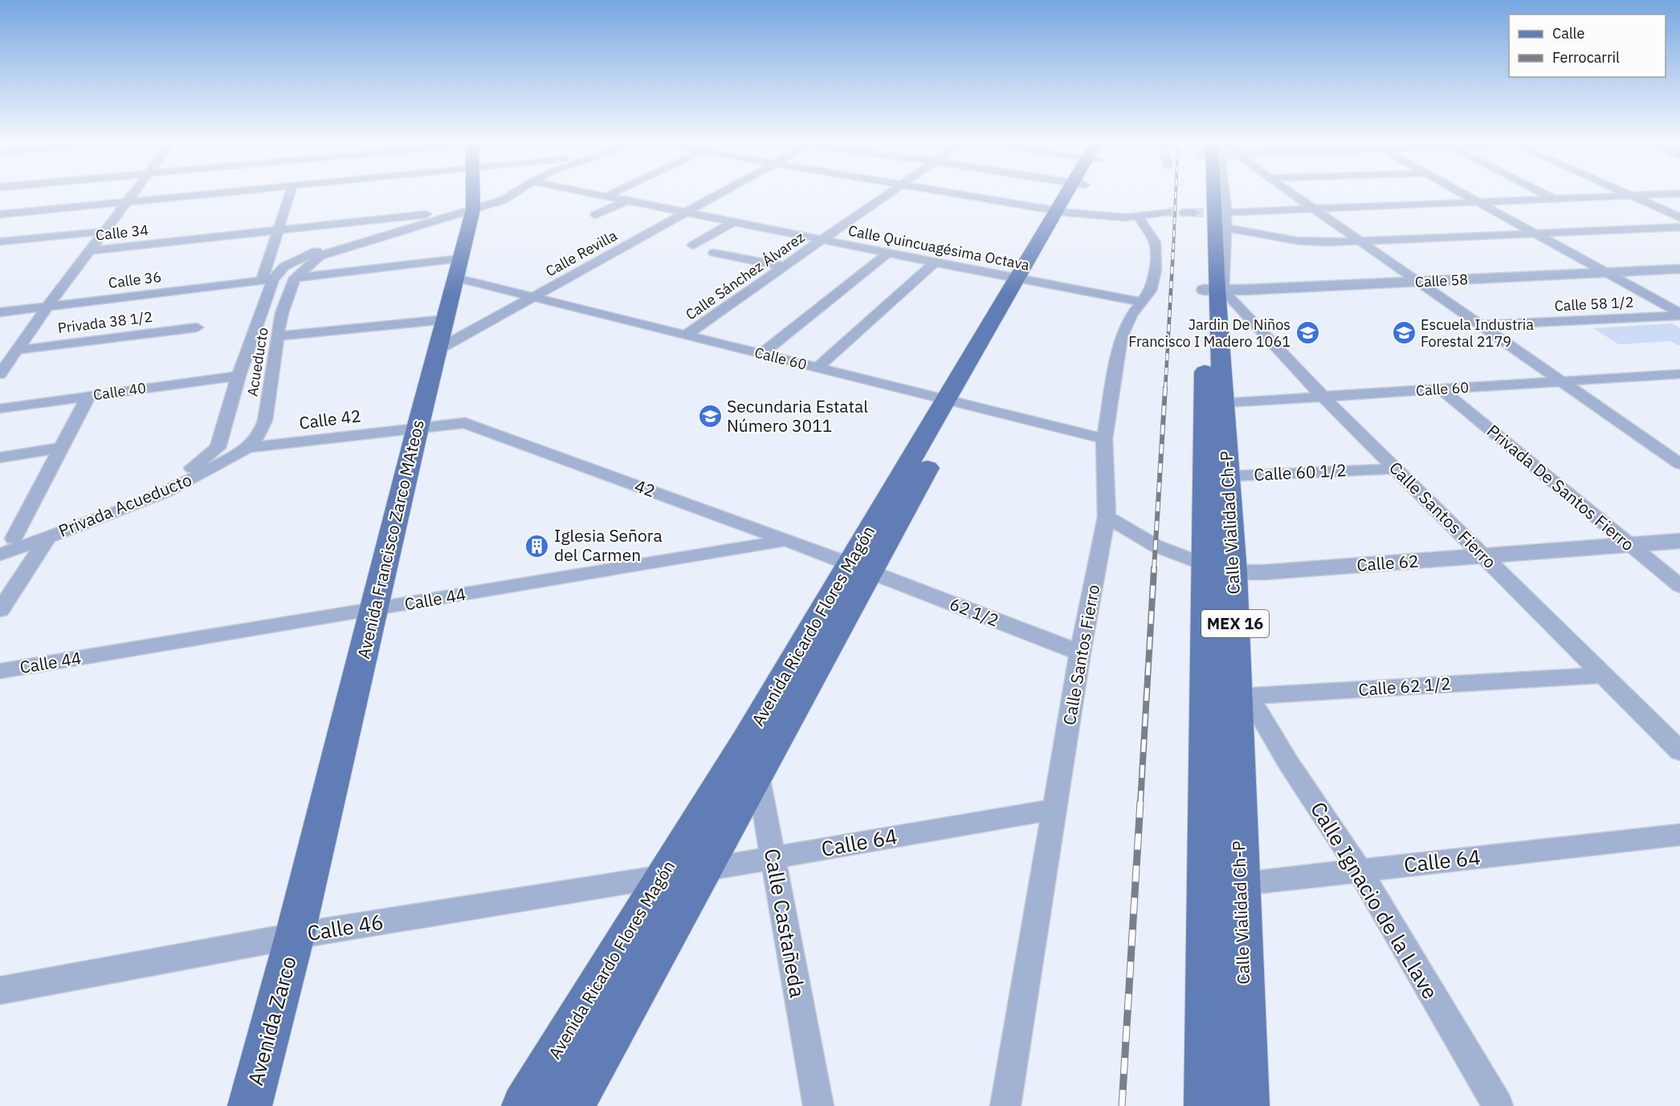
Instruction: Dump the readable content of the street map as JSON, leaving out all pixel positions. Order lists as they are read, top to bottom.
{
  "streets": {
    "main road": [
      "Calle Vialidad Ch-P",
      "Avenida Francisco Zarco MAteos",
      "MEX 16",
      "Avenida Ricardo Flores Magón",
      "Avenida Zarco"
    ],
    "street": [
      "Calle 34",
      "Calle Quincuagésima Octava",
      "Calle Revilla",
      "Calle Sánchez Álvarez",
      "Calle 36",
      "Calle 58",
      "Calle 58 1/2",
      "Privada 38 1/2",
      "Calle 60",
      "Acueducto",
      "Calle 40",
      "Calle 42",
      "Calle 60 1/2",
      "Privada De Santos Fierro",
      "42",
      "Privada Acueducto",
      "Calle Santos Fierro",
      "Calle 62",
      "Calle 44",
      "62 1/2",
      "Calle 62 1/2",
      "Calle 64",
      "Calle Ignacio de la Llave",
      "Calle Castañeda",
      "Calle 46"
    ]
  },
  "crossings": [
    ["Calle 34", "Acueducto"],
    ["Calle 34", "Avenida Francisco Zarco MAteos"],
    ["Calle Quincuagésima Octava", "Calle Revilla"],
    ["Calle Quincuagésima Octava", "Calle Sánchez Álvarez"],
    ["Calle Quincuagésima Octava", "Calle Santos Fierro"],
    ["Calle Quincuagésima Octava", "Avenida Ricardo Flores Magón"],
    ["Calle Revilla", "Calle 60"],
    ["Calle Revilla", "Avenida Francisco Zarco MAteos"],
    ["Calle Sánchez Álvarez", "Calle 60"],
    ["Calle 36", "Acueducto"],
    ["Calle 58", "Calle Santos Fierro"],
    ["Calle 58", "Calle Vialidad Ch-P"],
    ["Calle 60", "Privada De Santos Fierro"],
    ["Calle 60", "Calle Santos Fierro"],
    ["Calle 60", "Calle Vialidad Ch-P"],
    ["Calle 60", "Avenida Francisco Zarco MAteos"],
    ["Calle 60", "Avenida Ricardo Flores Magón"],
    ["Acueducto", "Calle 40"],
    ["Acueducto", "Calle 42"],
    ["Acueducto", "Privada Acueducto"],
    ["Calle 42", "42"],
    ["Calle 42", "Privada Acueducto"],
    ["Calle 42", "Avenida Francisco Zarco MAteos"],
    ["Calle 60 1/2", "Calle Santos Fierro"],
    ["Calle 60 1/2", "Calle Vialidad Ch-P"],
    ["Privada De Santos Fierro", "Calle 62"],
    ["42", "Avenida Francisco Zarco MAteos"],
    ["42", "Calle 44"],
    ["42", "62 1/2"],
    ["42", "Avenida Ricardo Flores Magón"],
    ["Calle Santos Fierro", "Calle Vialidad Ch-P"],
    ["Calle Santos Fierro", "Calle 62"],
    ["Calle Santos Fierro", "62 1/2"],
    ["Calle Santos Fierro", "Calle 62 1/2"],
    ["Calle Santos Fierro", "Calle 64"],
    ["Calle Vialidad Ch-P", "Calle 62"],
    ["Calle Vialidad Ch-P", "Calle 62 1/2"],
    ["Calle Vialidad Ch-P", "Calle 64"],
    ["Calle Vialidad Ch-P", "Calle Ignacio de la Llave"],
    ["Avenida Francisco Zarco MAteos", "Calle 44"],
    ["Avenida Francisco Zarco MAteos", "Calle 46"],
    ["Avenida Francisco Zarco MAteos", "Avenida Zarco"],
    ["62 1/2", "Avenida Ricardo Flores Magón"],
    ["Avenida Ricardo Flores Magón", "Calle 64"],
    ["Avenida Ricardo Flores Magón", "Calle Castañeda"],
    ["Avenida Ricardo Flores Magón", "Calle 46"],
    ["Calle 62 1/2", "Calle Ignacio de la Llave"],
    ["Calle 64", "Calle Ignacio de la Llave"],
    ["Calle 64", "Calle Castañeda"],
    ["Calle 64", "Calle 46"],
    ["Calle 46", "Avenida Zarco"]
  ],
  "places": {
    "school or university": ["Jardin De Niños Francisco I Madero 1061", "Escuela Industria Forestal 2179", "Secundaria Estatal Número 3011"],
    "building": ["Iglesia Señora del Carmen"]
  },
  "legend": ["Calle", "Ferrocarril"]
}
